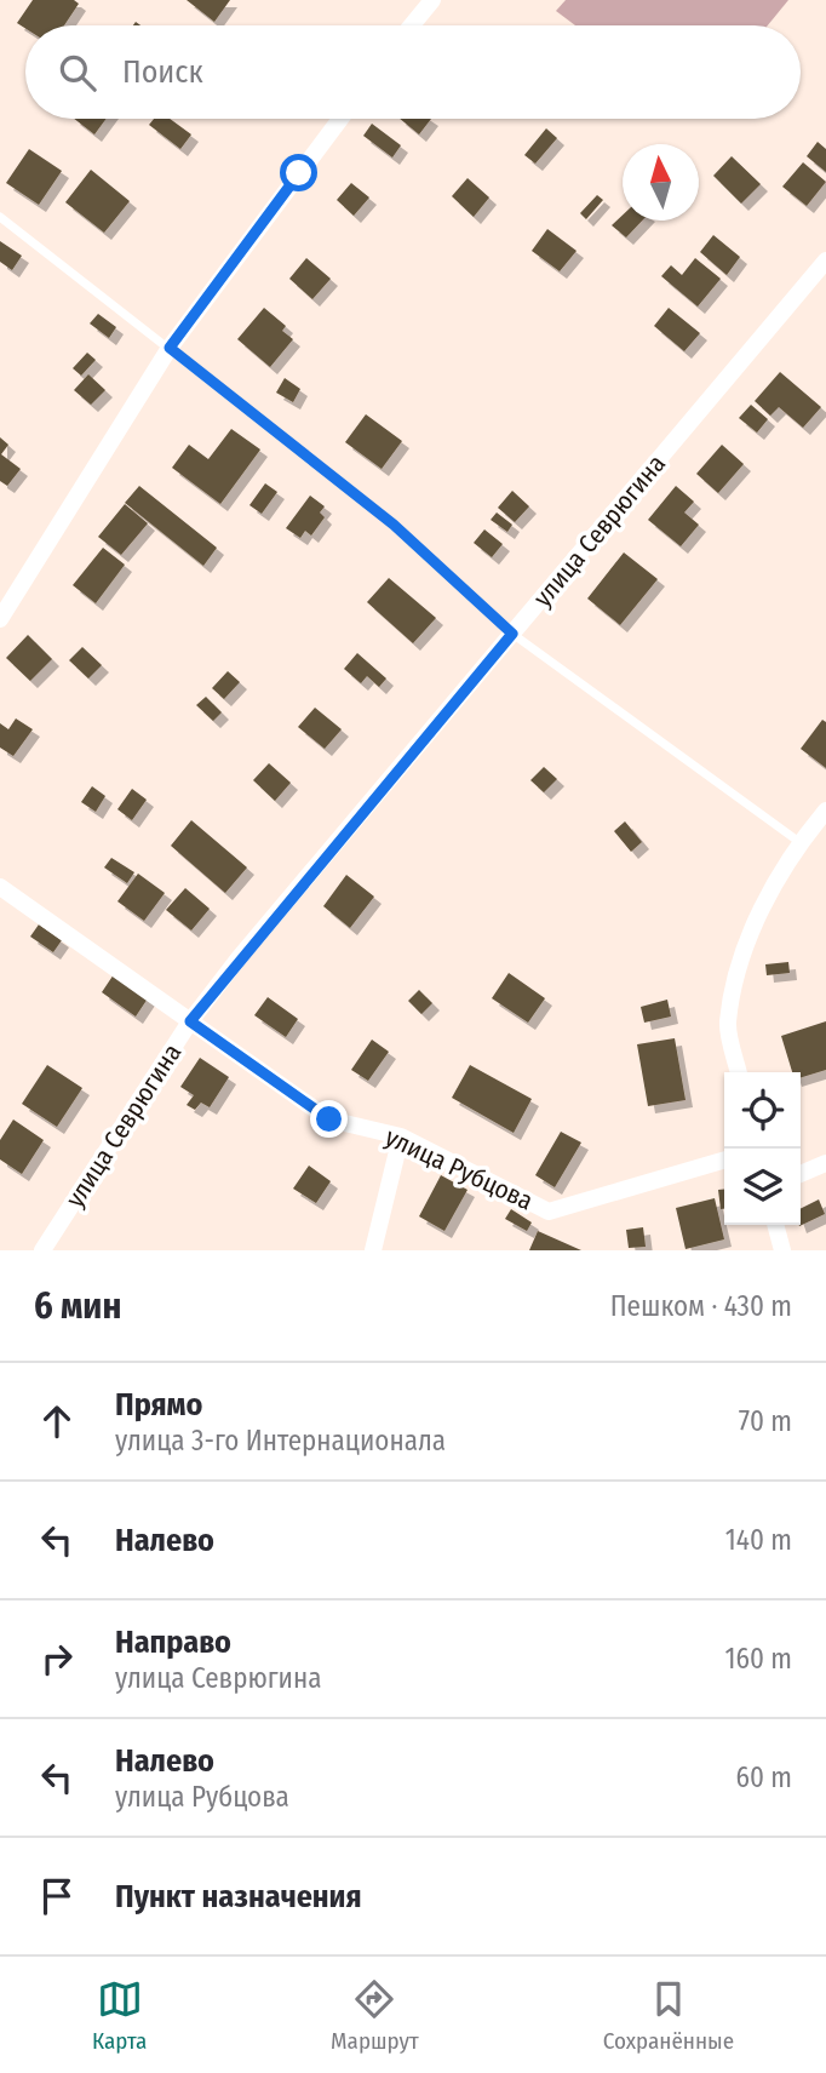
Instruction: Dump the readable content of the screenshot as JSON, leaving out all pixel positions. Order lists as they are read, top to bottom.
{
  "streets": {
    "street": ["улица Севрюгина", "улица Рубцова"]
  },
  "crossings": [
    ["улица Севрюгина", "улица Рубцова"]
  ],
  "north": "top",
  "page": {
    "search": "Поиск",
    "heading": ["6 мин", "Пешком · 430 m"],
    "list": [
      ["Прямо", "улица 3-го Интернационала", "70 m"],
      ["Налево", "140 m"],
      ["Направо", "улица Севрюгина", "160 m"],
      ["Налево", "улица Рубцова", "60 m"],
      "Пункт назначения"
    ],
    "nav": ["Карта", "Маршрут", "Сохранённые"]
  }
}
